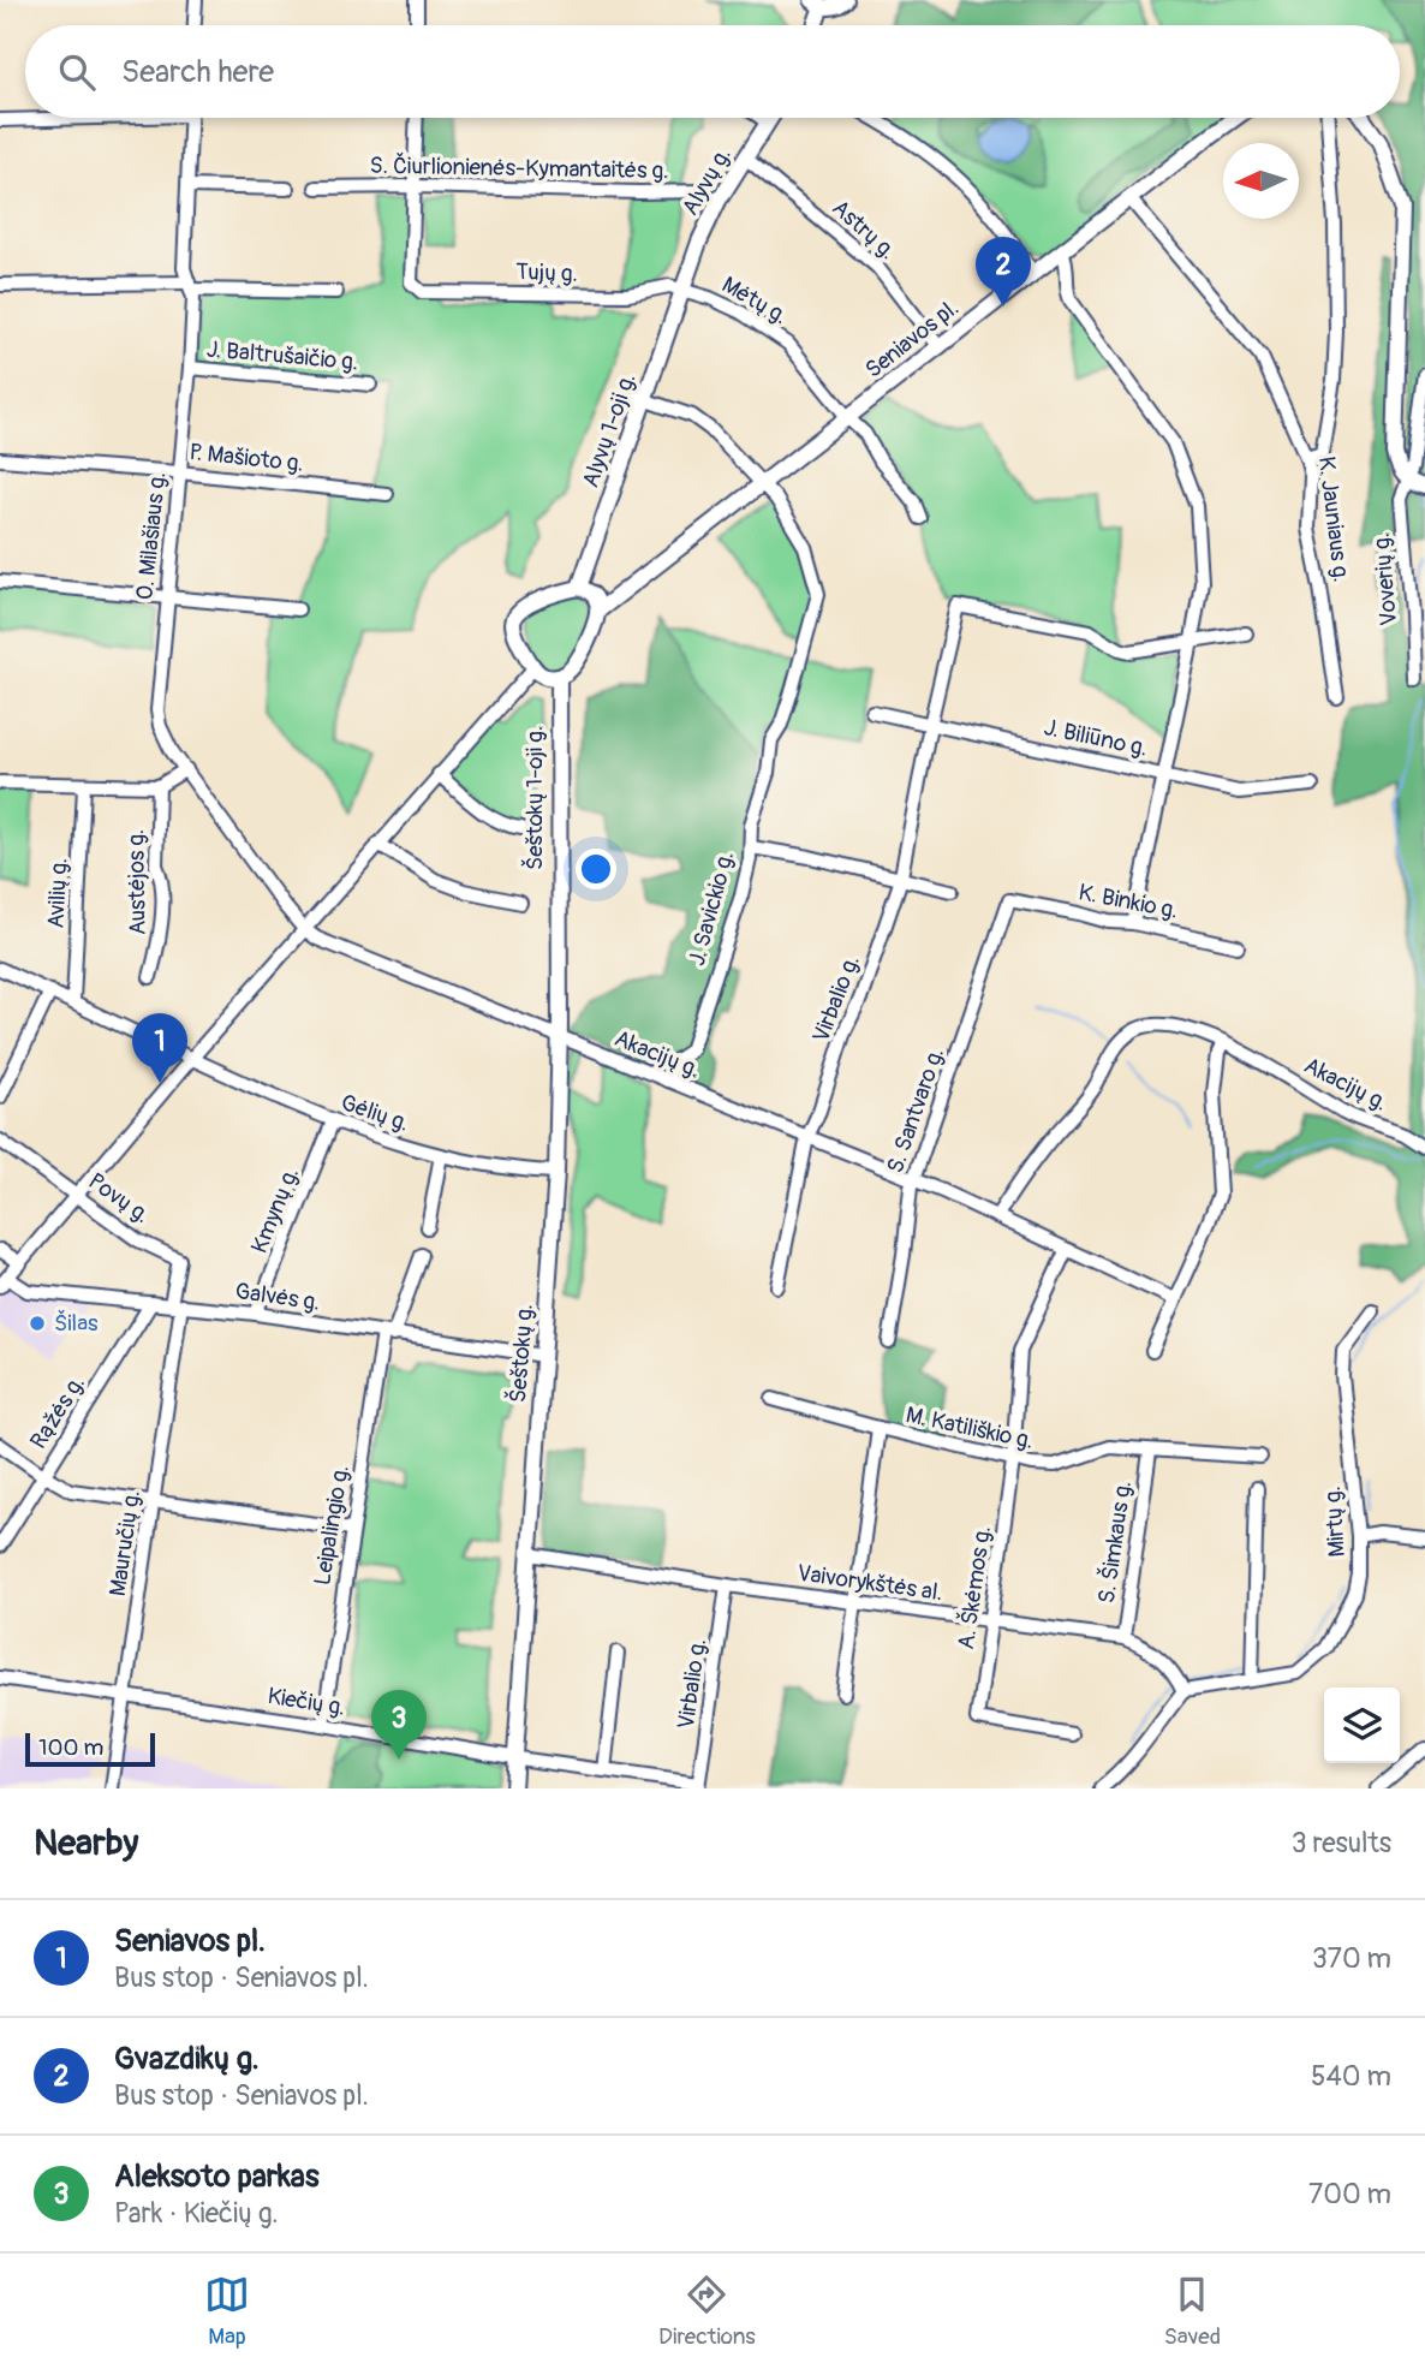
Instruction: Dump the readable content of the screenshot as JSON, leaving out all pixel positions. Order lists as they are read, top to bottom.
{
  "streets": {
    "main road": [
      "Alyvų g.",
      "Seniavos pl.",
      "Alyvų 1-oji g.",
      "Šeštokų 1-oji g.",
      "Šeštokų g."
    ],
    "street": [
      "S. Čiurlionienės-Kymantaitės g.",
      "Astrų g.",
      "Tujų g.",
      "Mėtų g.",
      "J. Baltrušaičio g.",
      "P. Mašioto g.",
      "K. Jauniaus g.",
      "O. Milašiaus g.",
      "Voverių g.",
      "J. Biliūno g.",
      "Austėjos g.",
      "Avilių g.",
      "K. Binkio g.",
      "J. Savickio g.",
      "Virbalio g.",
      "Akacijų g.",
      "S. Santvaro g.",
      "Gėlių g.",
      "Povų g.",
      "Kmynų g.",
      "Galvės g.",
      "Rąžės g.",
      "M. Katiliškio g.",
      "Mirtų g.",
      "Leipalingio g.",
      "S. Šimkaus g.",
      "Mauručių g.",
      "Vaivorykštės al.",
      "A. Škėmos g.",
      "Kiečių g."
    ]
  },
  "crossings": [
    ["S. Čiurlionienės-Kymantaitės g.", "Alyvų g."],
    ["S. Čiurlionienės-Kymantaitės g.", "Tujų g."],
    ["Alyvų g.", "Astrų g."],
    ["Alyvų g.", "Tujų g."],
    ["Alyvų g.", "Mėtų g."],
    ["Alyvų g.", "Alyvų 1-oji g."],
    ["Astrų g.", "Seniavos pl."],
    ["Tujų g.", "Mėtų g."],
    ["Tujų g.", "Alyvų 1-oji g."],
    ["Mėtų g.", "Seniavos pl."],
    ["Mėtų g.", "Alyvų 1-oji g."],
    ["Seniavos pl.", "Alyvų 1-oji g."],
    ["Seniavos pl.", "K. Jauniaus g."],
    ["Seniavos pl.", "Šeštokų 1-oji g."],
    ["Seniavos pl.", "J. Savickio g."],
    ["J. Baltrušaičio g.", "O. Milašiaus g."],
    ["Alyvų 1-oji g.", "Šeštokų 1-oji g."],
    ["Alyvų 1-oji g.", "J. Savickio g."],
    ["P. Mašioto g.", "O. Milašiaus g."],
    ["O. Milašiaus g.", "Akacijų g."],
    ["J. Biliūno g.", "Virbalio g."],
    ["Šeštokų 1-oji g.", "Šeštokų g."],
    ["Avilių g.", "Gėlių g."],
    ["K. Binkio g.", "S. Santvaro g."],
    ["J. Savickio g.", "Akacijų g."],
    ["Virbalio g.", "Akacijų g."],
    ["Virbalio g.", "Vaivorykštės al."],
    ["Virbalio g.", "Kiečių g."],
    ["Akacijų g.", "S. Santvaro g."],
    ["Akacijų g.", "Šeštokų g."],
    ["Gėlių g.", "Kmynų g."],
    ["Gėlių g.", "Šeštokų g."],
    ["Povų g.", "Galvės g."],
    ["Povų g.", "Mauručių g."],
    ["Kmynų g.", "Galvės g."],
    ["Galvės g.", "Šeštokų g."],
    ["Galvės g.", "Rąžės g."],
    ["Galvės g.", "Leipalingio g."],
    ["Galvės g.", "Mauručių g."],
    ["Šeštokų g.", "Vaivorykštės al."],
    ["Šeštokų g.", "Kiečių g."],
    ["M. Katiliškio g.", "S. Šimkaus g."],
    ["M. Katiliškio g.", "A. Škėmos g."],
    ["Mirtų g.", "Vaivorykštės al."],
    ["Leipalingio g.", "Kiečių g."],
    ["S. Šimkaus g.", "Vaivorykštės al."],
    ["Mauručių g.", "Kiečių g."],
    ["Vaivorykštės al.", "A. Škėmos g."]
  ],
  "places": ["Šilas"],
  "scale_bar": "100 m",
  "north": "left",
  "page": {
    "search": "Search here",
    "pins": ["2", "1", "3"],
    "scale": "100 m",
    "heading": ["Nearby", "3 results"],
    "list": [
      {
        "mark": "1",
        "name": "Seniavos pl.",
        "note": "Bus stop · Seniavos pl.",
        "value": "370 m"
      },
      {
        "mark": "2",
        "name": "Gvazdikų g.",
        "note": "Bus stop · Seniavos pl.",
        "value": "540 m"
      },
      {
        "mark": "3",
        "name": "Aleksoto parkas",
        "note": "Park · Kiečių g.",
        "value": "700 m"
      }
    ],
    "nav": ["Map", "Directions", "Saved"]
  }
}
